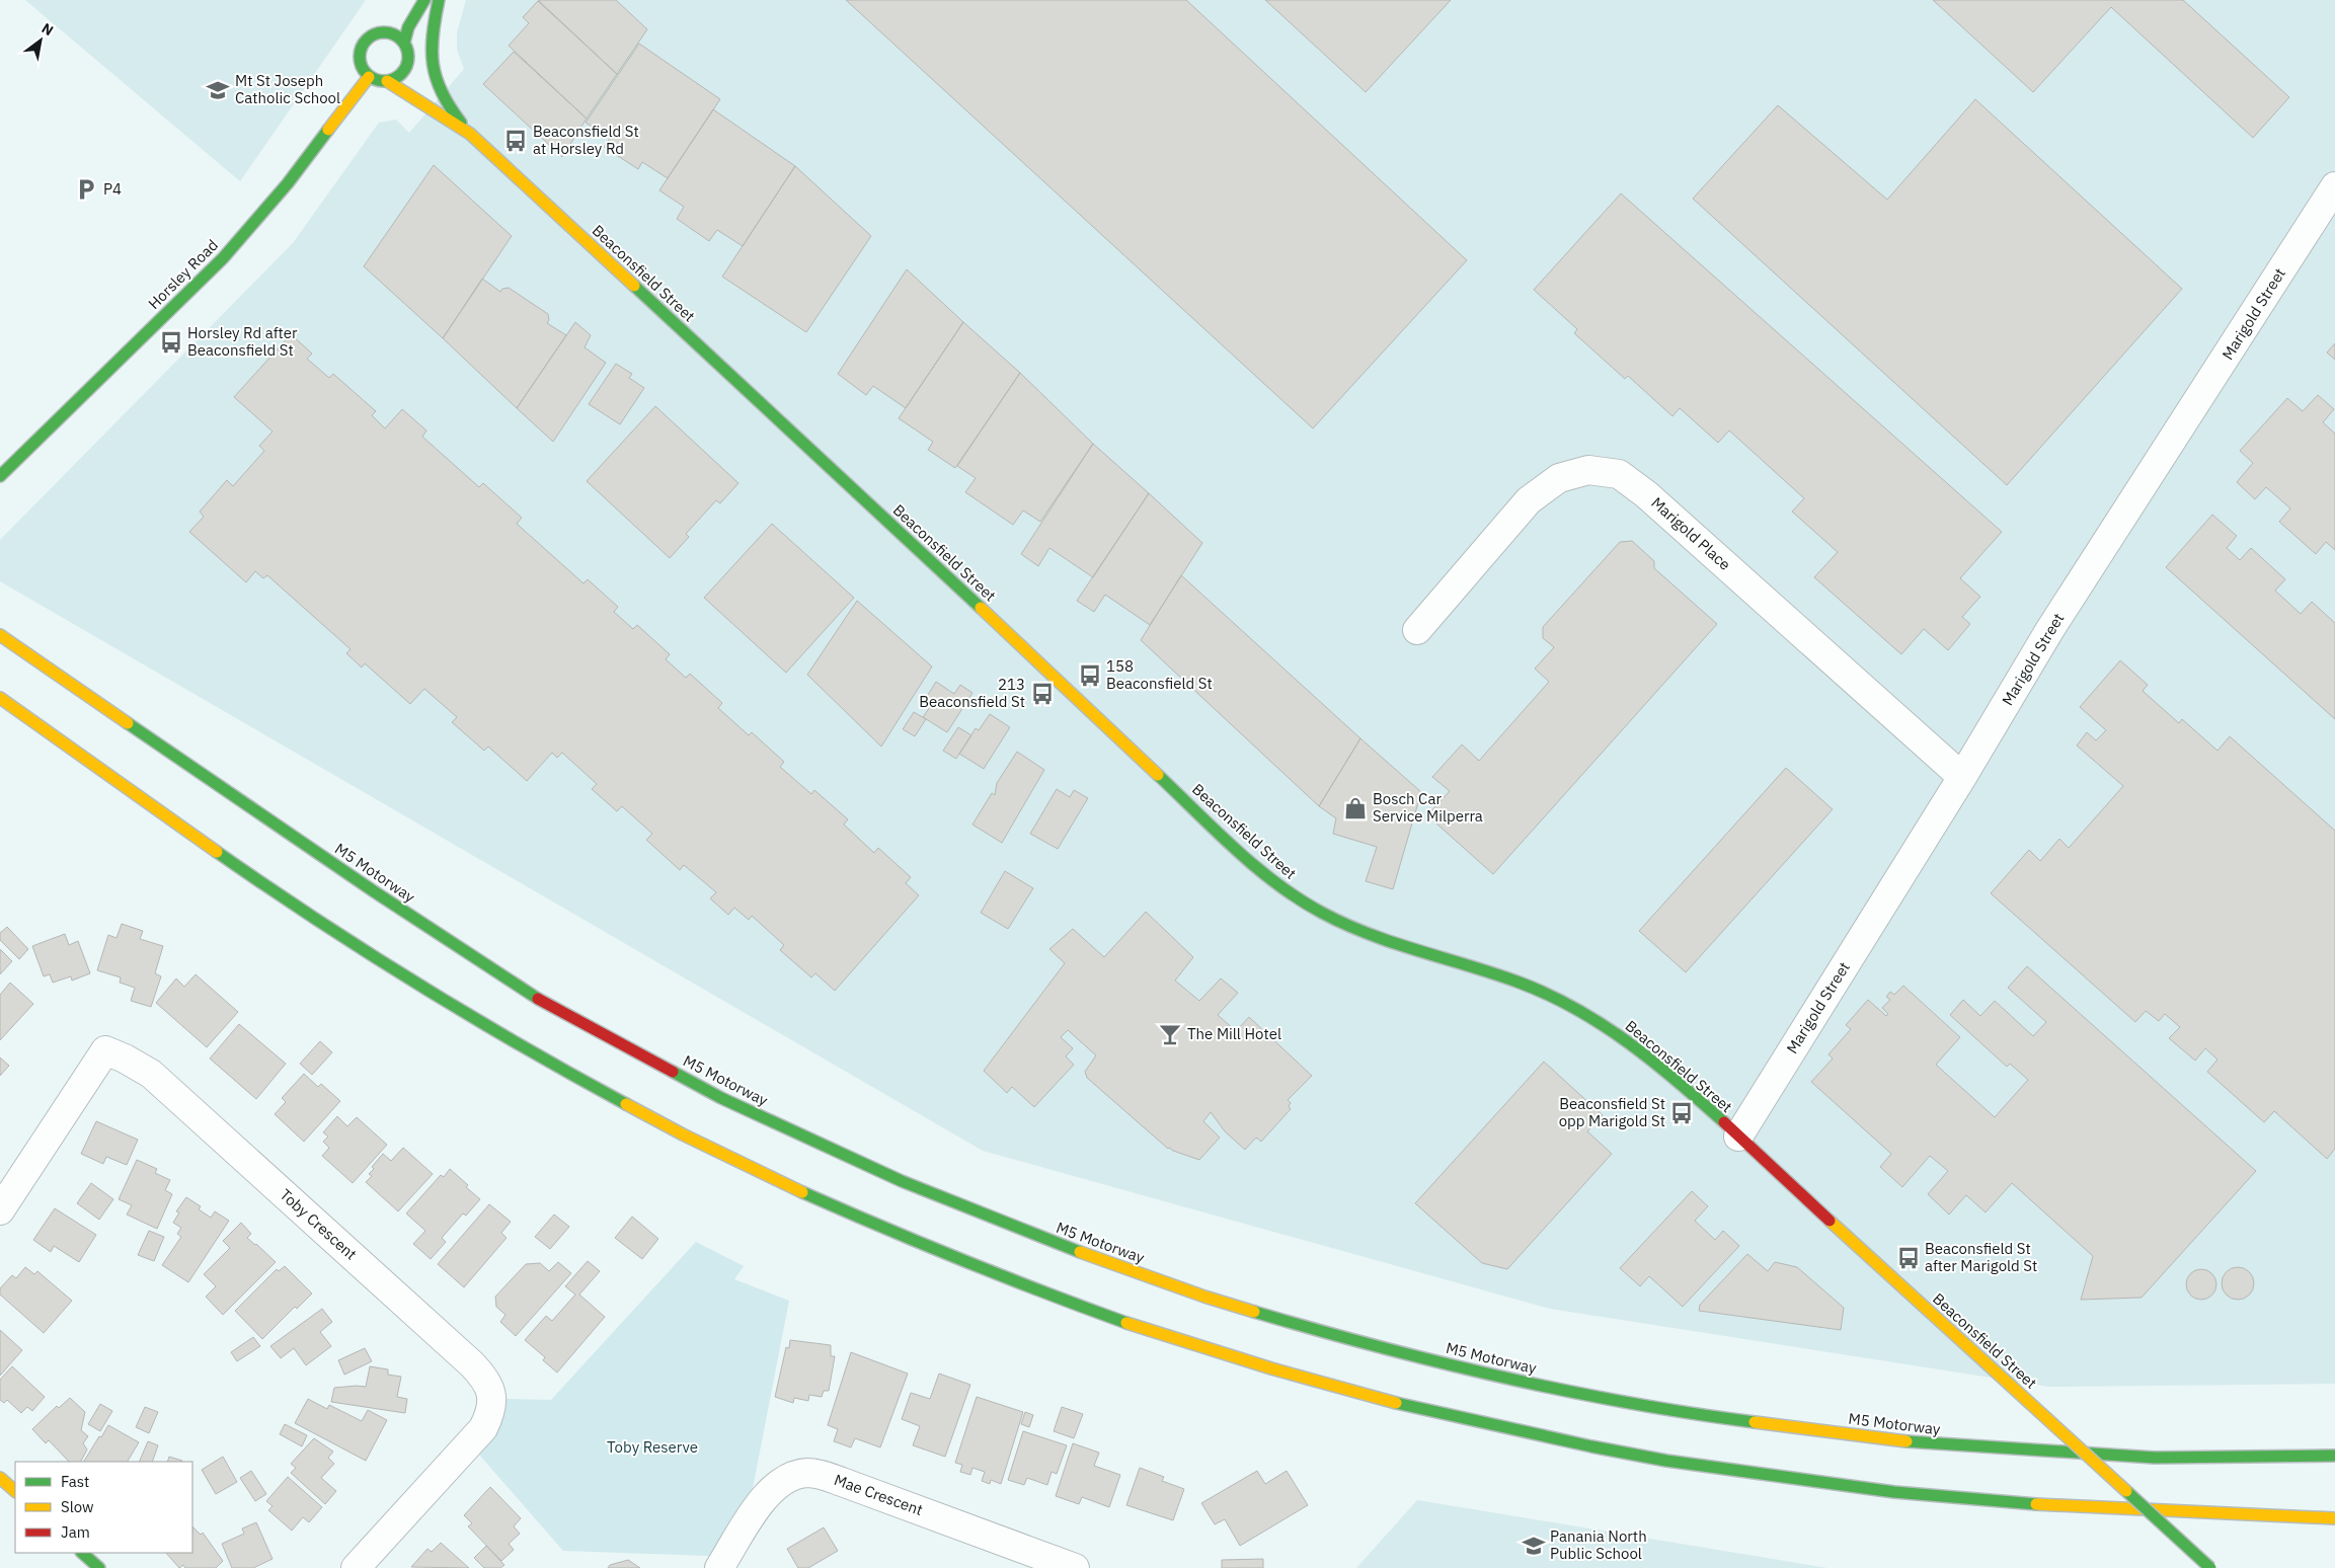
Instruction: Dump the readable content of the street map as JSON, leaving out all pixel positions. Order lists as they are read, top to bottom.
{
  "streets": {
    "main road": ["Beaconsfield Street", "Horsley Road", "M5 Motorway"],
    "street": [
      "Marigold Street",
      "Marigold Place",
      "Toby Crescent",
      "Mae Crescent"
    ]
  },
  "crossings": [
    ["Beaconsfield Street", "Horsley Road"],
    ["Beaconsfield Street", "Marigold Street"],
    ["Marigold Street", "Marigold Place"]
  ],
  "parks": ["Toby Reserve"],
  "places": {
    "school or university": ["Mt St Joseph Catholic School", "Panania North Public School"],
    "bus stop": [
      "Beaconsfield St at Horsley Rd",
      "Horsley Rd after Beaconsfield St",
      "158 Beaconsfield St",
      "213 Beaconsfield St",
      "Beaconsfield St opp Marigold St",
      "Beaconsfield St after Marigold St"
    ],
    "parking": ["P4"],
    "shop": ["Bosch Car Service Milperra"],
    "bar": ["The Mill Hotel"]
  },
  "legend": ["Fast", "Slow", "Jam"],
  "north": "top right"
}
